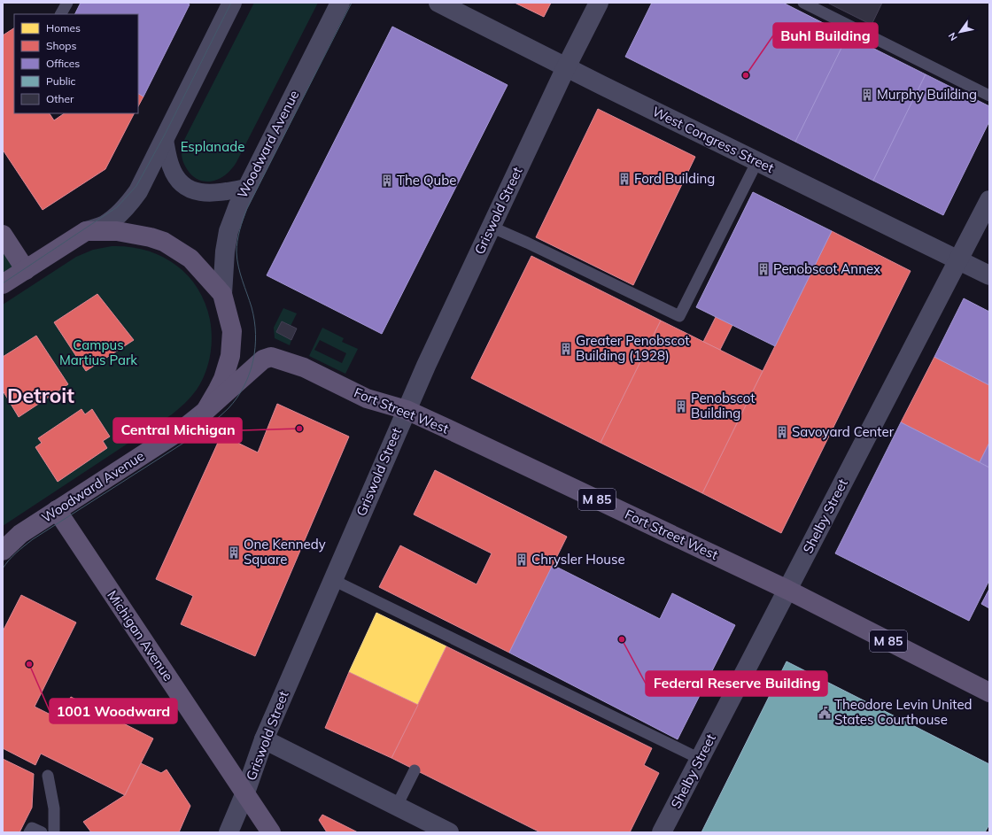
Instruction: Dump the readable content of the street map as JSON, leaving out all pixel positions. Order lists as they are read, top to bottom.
{
  "streets": {
    "main road": [
      "Woodward Avenue",
      "Fort Street West",
      "M 85",
      "Michigan Avenue"
    ],
    "street": ["West Congress Street", "Griswold Street", "Shelby Street"]
  },
  "crossings": [
    ["West Congress Street", "Griswold Street"],
    ["West Congress Street", "Shelby Street"],
    ["Woodward Avenue", "Fort Street West"],
    ["Woodward Avenue", "Michigan Avenue"],
    ["Griswold Street", "Fort Street West"],
    ["Griswold Street", "Michigan Avenue"],
    ["Fort Street West", "Shelby Street"]
  ],
  "districts": ["Detroit"],
  "parks": ["Esplanade", "Campus Martius Park"],
  "places": {
    "other": [
      "Buhl Building",
      "Central Michigan",
      "Federal Reserve Building",
      "1001 Woodward"
    ],
    "building": [
      "Murphy Building",
      "Ford Building",
      "The Qube",
      "Penobscot Annex",
      "Greater Penobscot Building (1928)",
      "Penobscot Building",
      "Savoyard Center",
      "One Kennedy Square",
      "Chrysler House"
    ],
    "public building": ["Theodore Levin United States Courthouse"]
  },
  "legend": [
    "Homes",
    "Shops",
    "Offices",
    "Public",
    "Other"
  ],
  "north": "bottom left"
}
